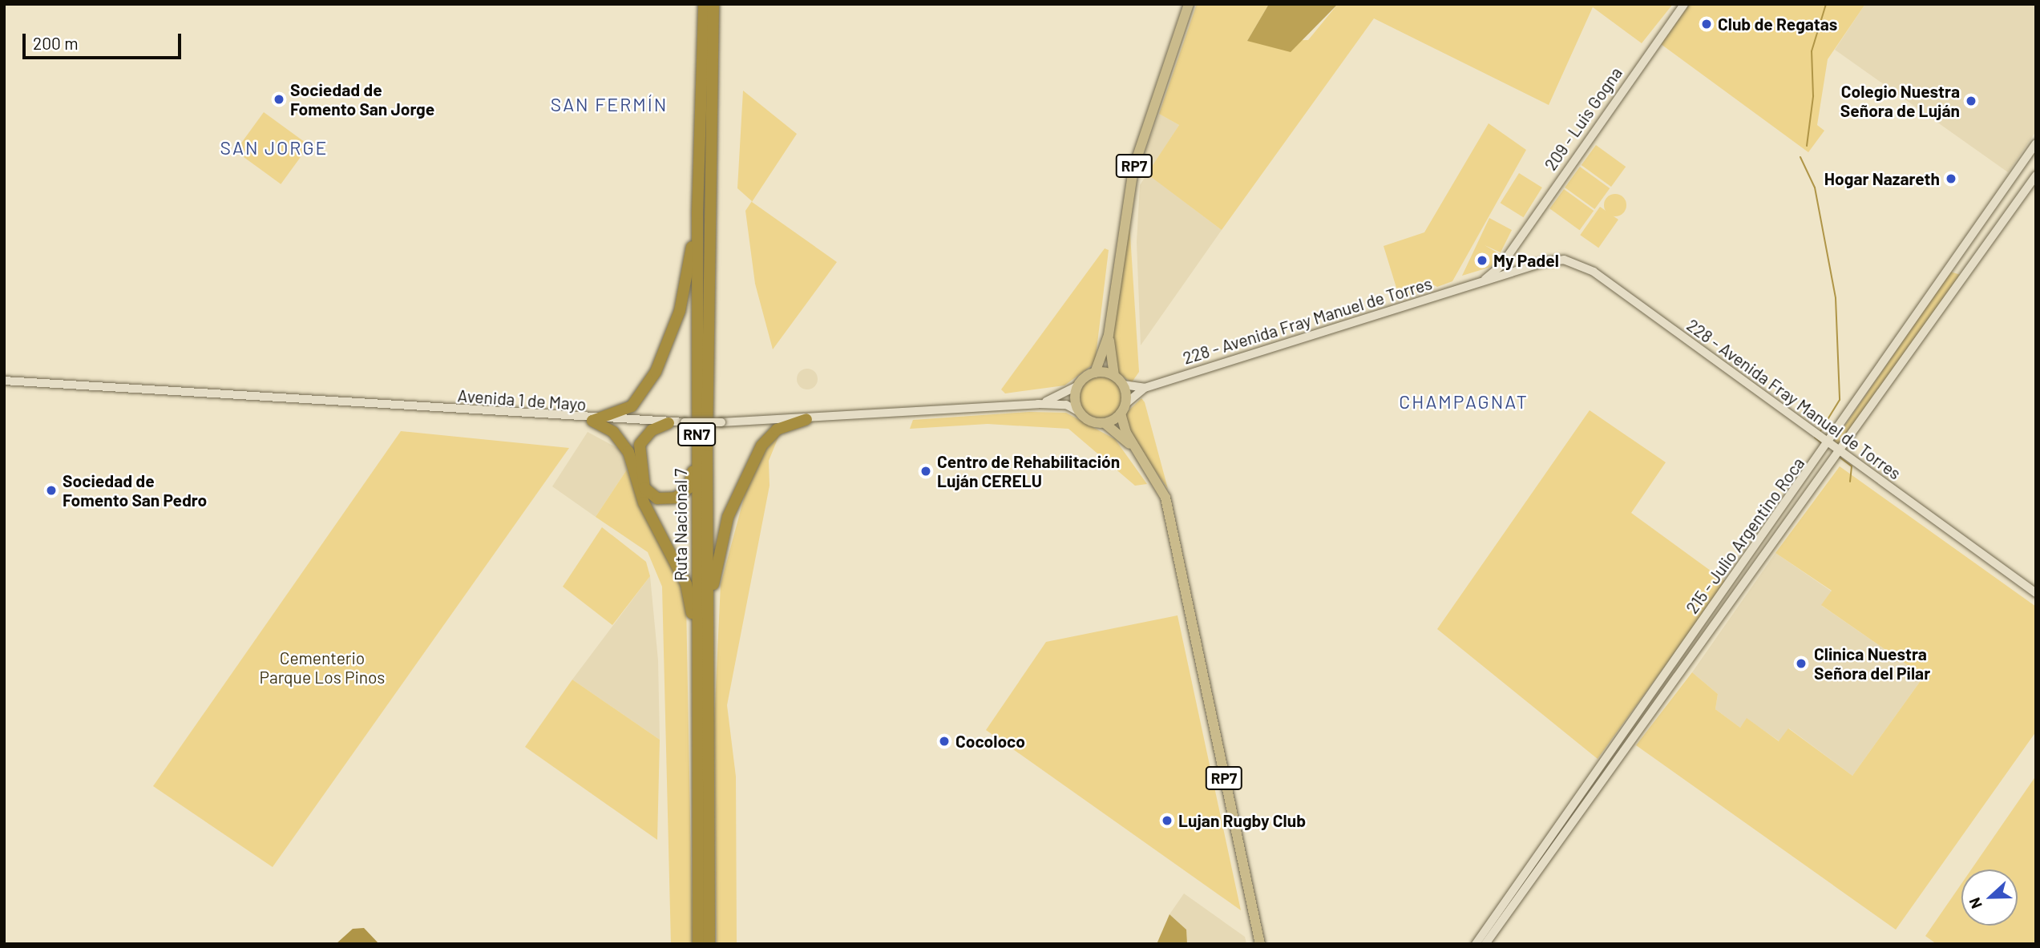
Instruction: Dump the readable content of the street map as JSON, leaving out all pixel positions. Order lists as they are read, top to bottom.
{
  "streets": {
    "highway": ["RN7", "Ruta Nacional 7"],
    "main road": ["RP7"],
    "street": [
      "209 - Luis Gogna",
      "228 - Avenida Fray Manuel de Torres",
      "Avenida 1 de Mayo",
      "215 - Julio Argentino Roca"
    ]
  },
  "crossings": [
    ["209 - Luis Gogna", "228 - Avenida Fray Manuel de Torres"],
    ["RP7", "228 - Avenida Fray Manuel de Torres"],
    ["RP7", "Avenida 1 de Mayo"],
    ["228 - Avenida Fray Manuel de Torres", "Avenida 1 de Mayo"],
    ["228 - Avenida Fray Manuel de Torres", "215 - Julio Argentino Roca"]
  ],
  "districts": ["SAN FERMÍN", "SAN JORGE", "CHAMPAGNAT"],
  "parks": ["Cementerio Parque Los Pinos"],
  "places": [
    "Club de Regatas",
    "Sociedad de Fomento San Jorge",
    "Colegio Nuestra Señora de Luján",
    "Hogar Nazareth",
    "My Padel",
    "Centro de Rehabilitación Luján CERELU",
    "Sociedad de Fomento San Pedro",
    "Clinica Nuestra Señora del Pilar",
    "Cocoloco",
    "Lujan Rugby Club"
  ],
  "scale_bar": "200 m",
  "north": "left"
}
